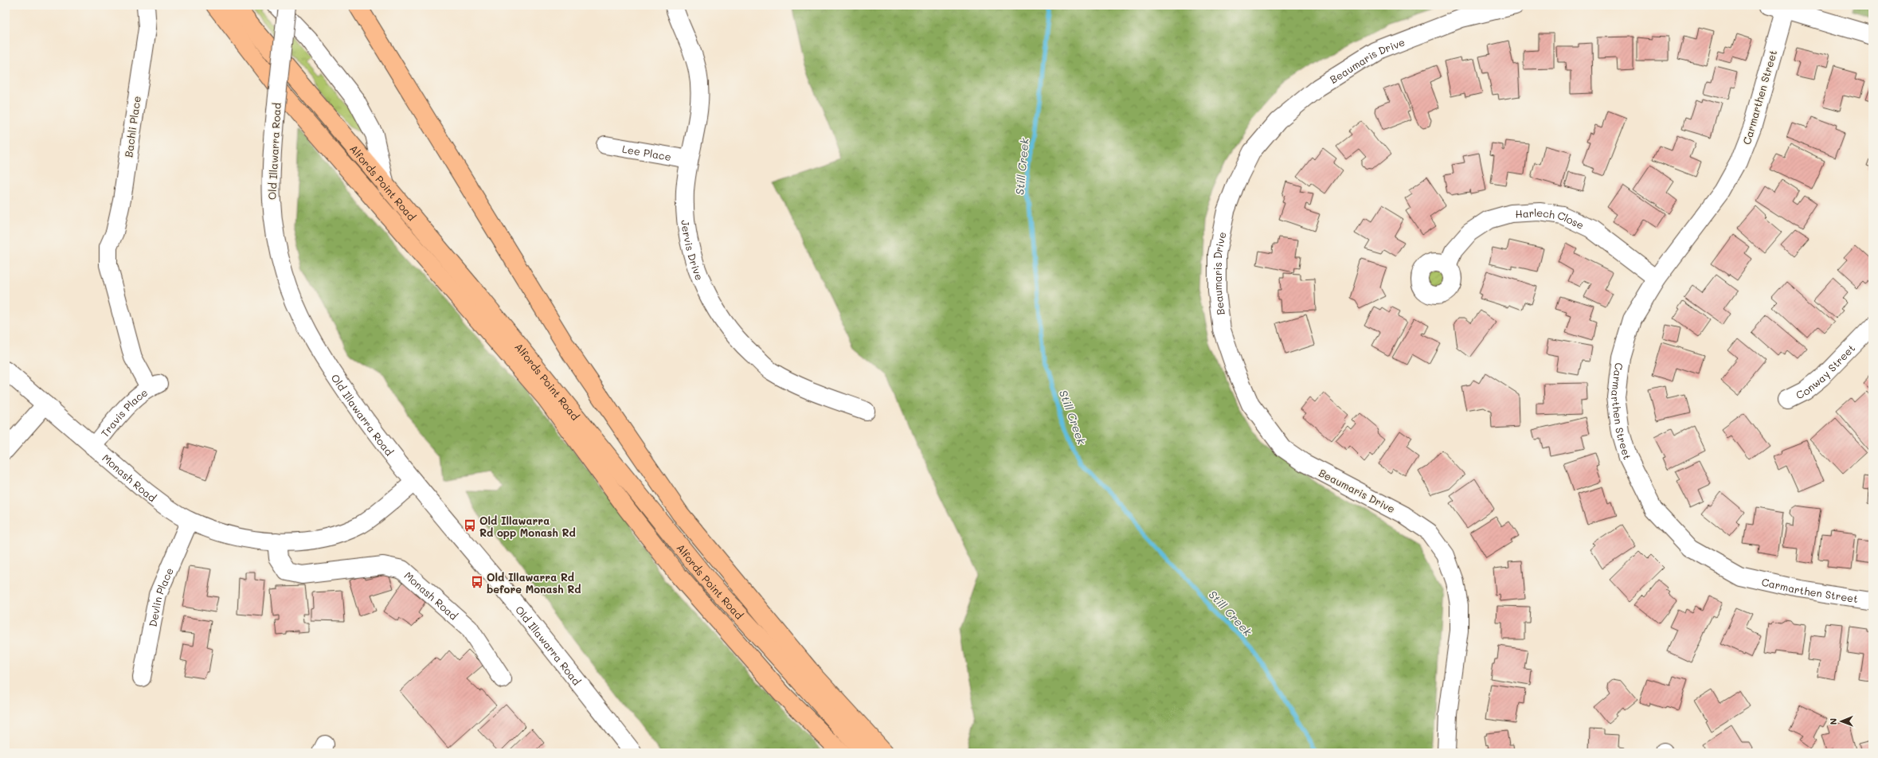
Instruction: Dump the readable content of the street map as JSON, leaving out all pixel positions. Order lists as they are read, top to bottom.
{
  "streets": {
    "highway": ["Alfords Point Road"],
    "street": [
      "Beaumaris Drive",
      "Carmarthen Street",
      "Bachli Place",
      "Old Illawarra Road",
      "Lee Place",
      "Harlech Close",
      "Jervis Drive",
      "Conway Street",
      "Travis Place",
      "Monash Road",
      "Devlin Place"
    ]
  },
  "crossings": [
    ["Carmarthen Street", "Harlech Close"],
    ["Bachli Place", "Travis Place"],
    ["Old Illawarra Road", "Monash Road"],
    ["Lee Place", "Jervis Drive"],
    ["Travis Place", "Monash Road"],
    ["Monash Road", "Devlin Place"]
  ],
  "water": ["Still Creek"],
  "places": {
    "bus stop": ["Old Illawarra Rd opp Monash Rd", "Old Illawarra Rd before Monash Rd"]
  },
  "north": "left"
}
